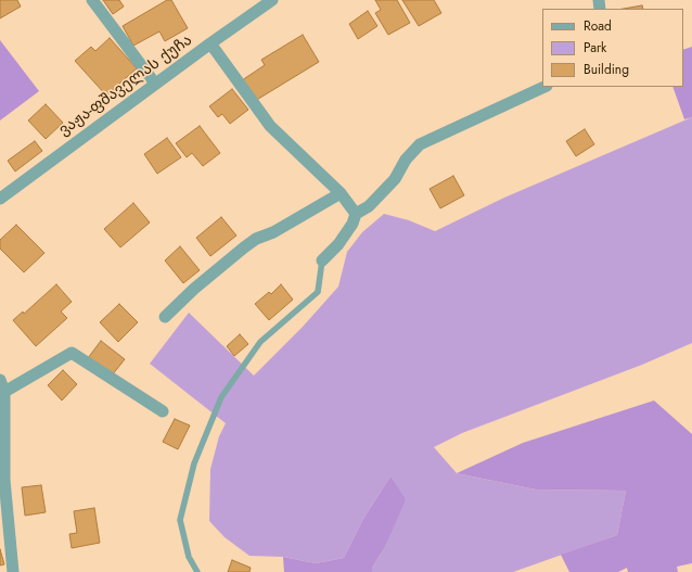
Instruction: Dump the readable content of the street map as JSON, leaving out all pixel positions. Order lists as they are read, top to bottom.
{
  "streets": {
    "street": ["ვაჟა-ფშაველას ქუჩა"]
  },
  "legend": ["Road", "Park", "Building"]
}
